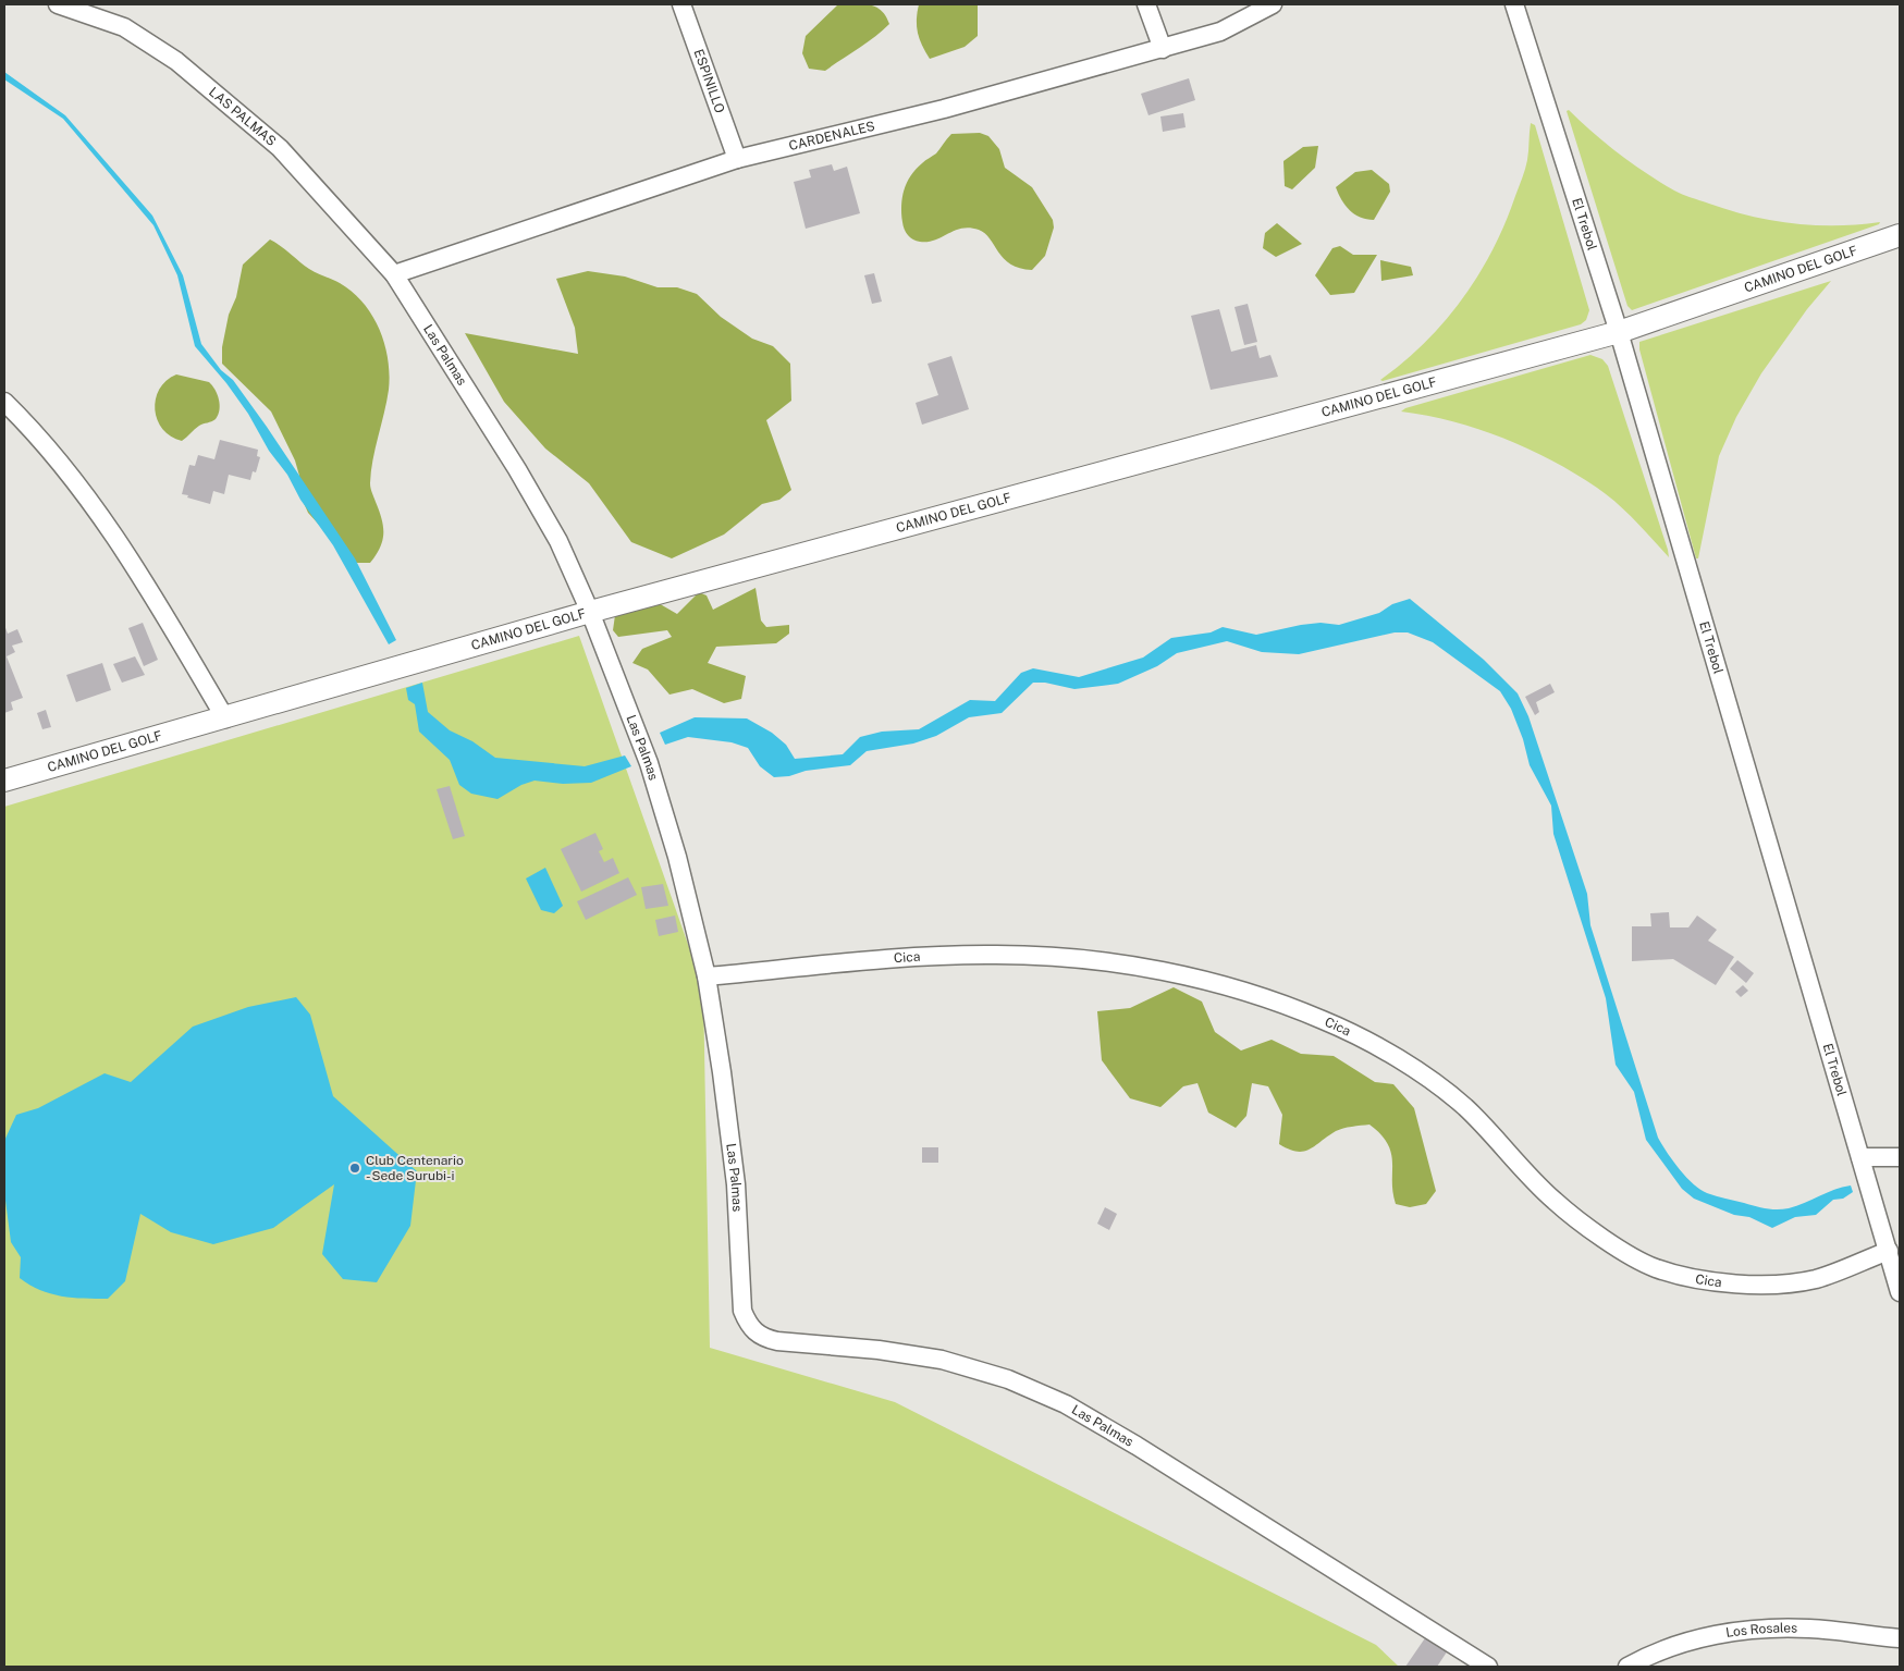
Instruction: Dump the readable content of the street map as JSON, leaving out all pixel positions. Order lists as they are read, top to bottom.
{
  "streets": {
    "street": [
      "ESPINILLO",
      "LAS PALMAS",
      "CARDENALES",
      "El Trebol",
      "CAMINO DEL GOLF",
      "Las Palmas",
      "Cica",
      "Los Rosales"
    ]
  },
  "crossings": [
    ["ESPINILLO", "CARDENALES"],
    ["LAS PALMAS", "CARDENALES"],
    ["LAS PALMAS", "Las Palmas"],
    ["CARDENALES", "Las Palmas"],
    ["El Trebol", "CAMINO DEL GOLF"],
    ["El Trebol", "Cica"],
    ["CAMINO DEL GOLF", "Las Palmas"],
    ["Las Palmas", "Cica"]
  ],
  "places": ["Club Centenario - Sede Surubi-i"]
}
